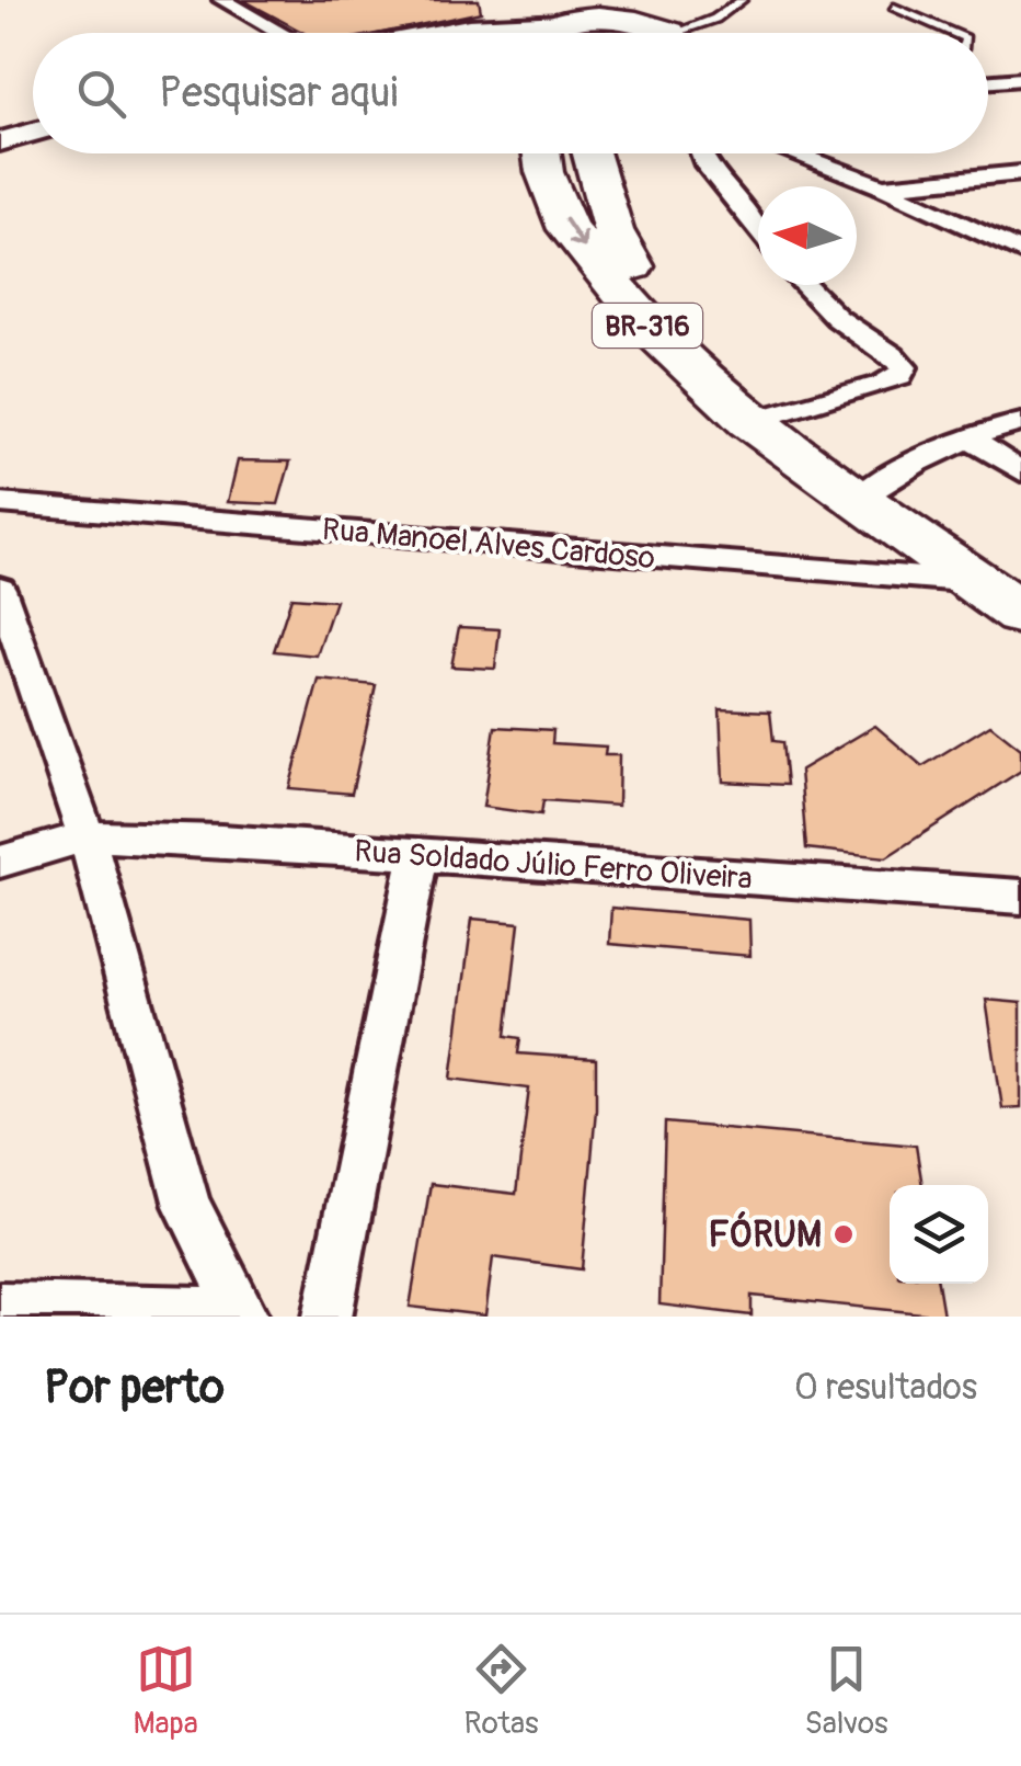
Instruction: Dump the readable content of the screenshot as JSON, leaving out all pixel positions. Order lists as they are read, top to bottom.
{
  "streets": {
    "highway": ["BR-316"],
    "street": ["Rua Manoel Alves Cardoso", "Rua Soldado Júlio Ferro Oliveira"]
  },
  "crossings": [
    ["BR-316", "Rua Manoel Alves Cardoso"]
  ],
  "places": ["FÓRUM"],
  "north": "left",
  "page": {
    "search": "Pesquisar aqui",
    "heading": ["Por perto", "0 resultados"],
    "nav": ["Mapa", "Rotas", "Salvos"]
  }
}
